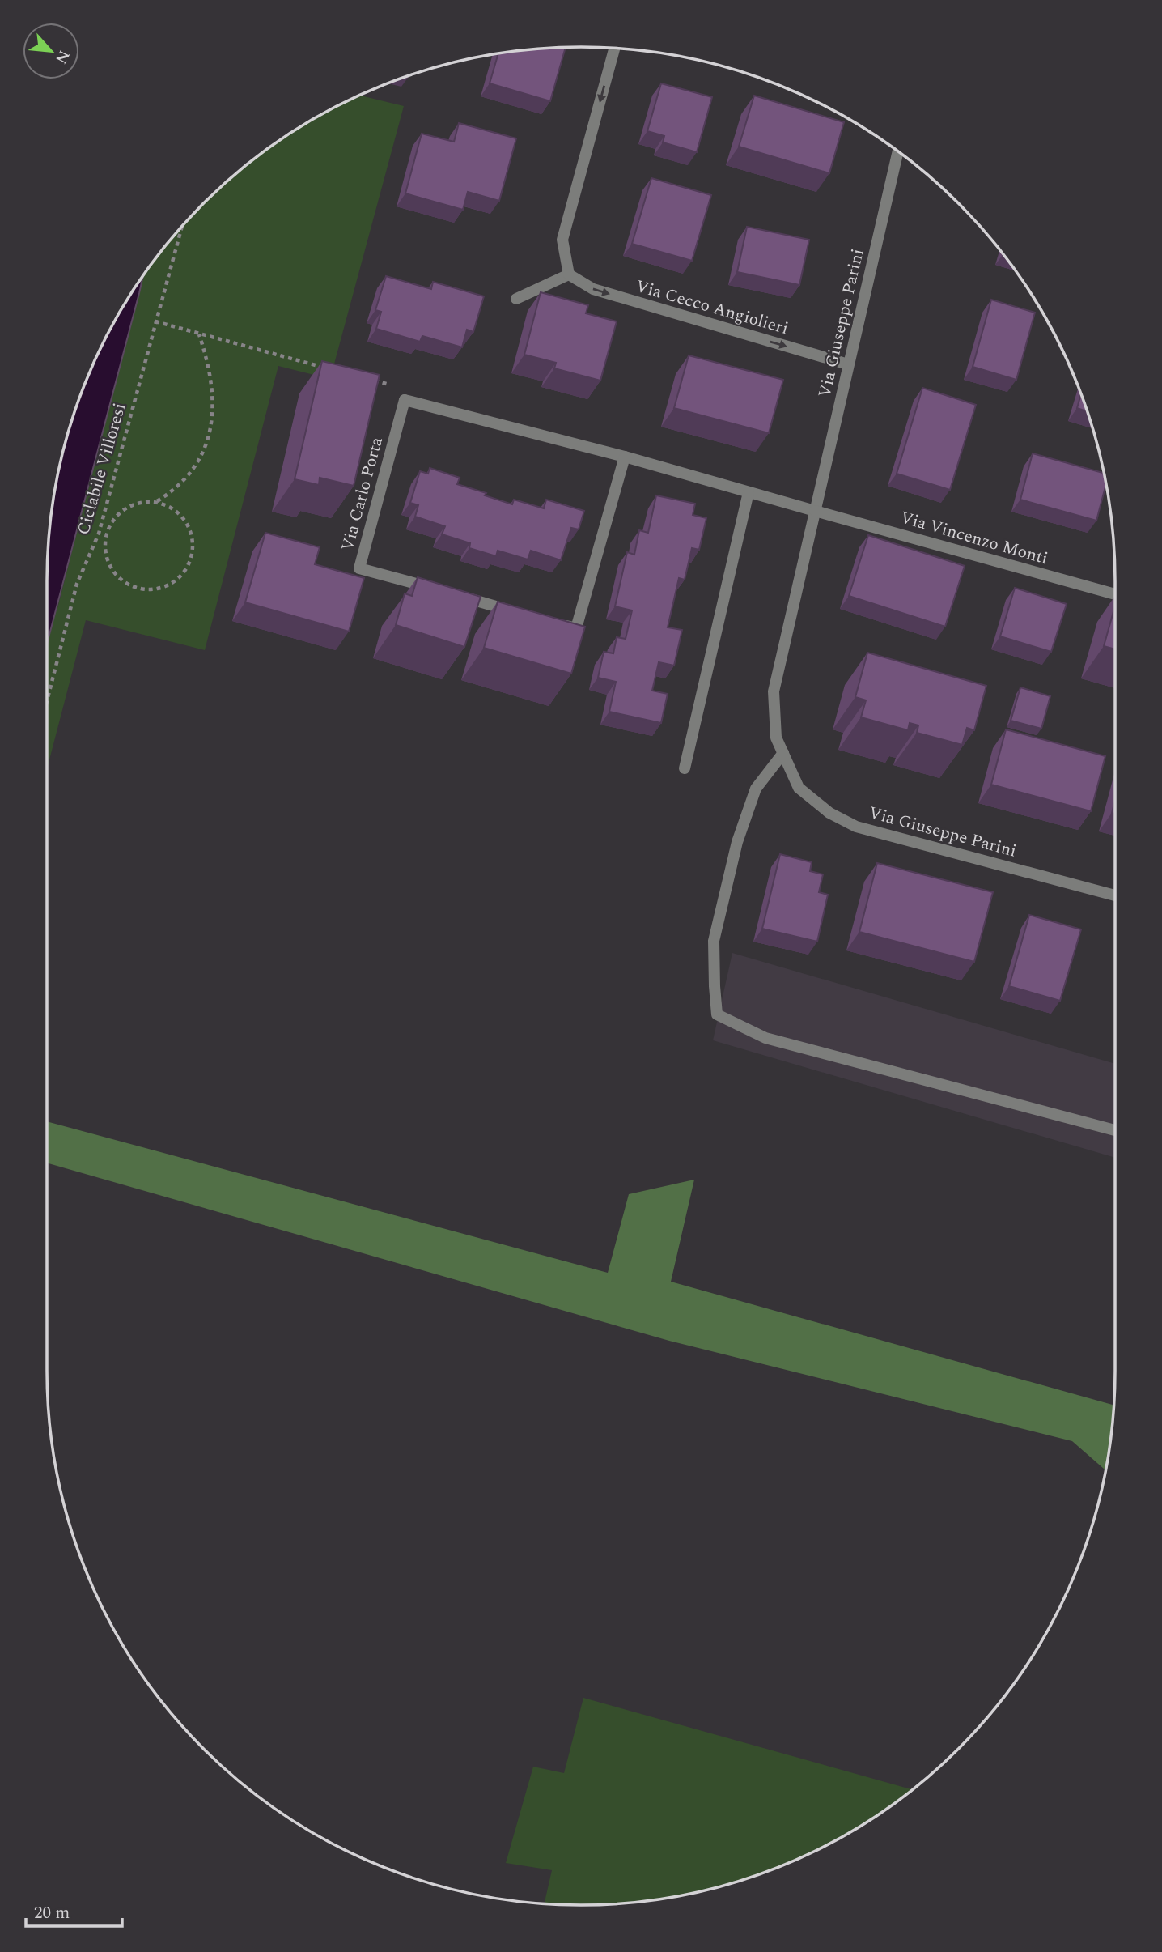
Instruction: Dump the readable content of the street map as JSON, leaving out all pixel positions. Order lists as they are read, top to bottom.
{
  "streets": {
    "street": [
      "Via Cecco Angiolieri",
      "Via Giuseppe Parini",
      "Via Carlo Porta",
      "Via Vincenzo Monti"
    ],
    "path": ["Ciclabile Villoresi"]
  },
  "crossings": [
    ["Via Cecco Angiolieri", "Via Giuseppe Parini"],
    ["Via Giuseppe Parini", "Via Vincenzo Monti"]
  ],
  "one_way": ["Via Cecco Angiolieri"],
  "scale_bar": "20 m",
  "north": "bottom right"
}
